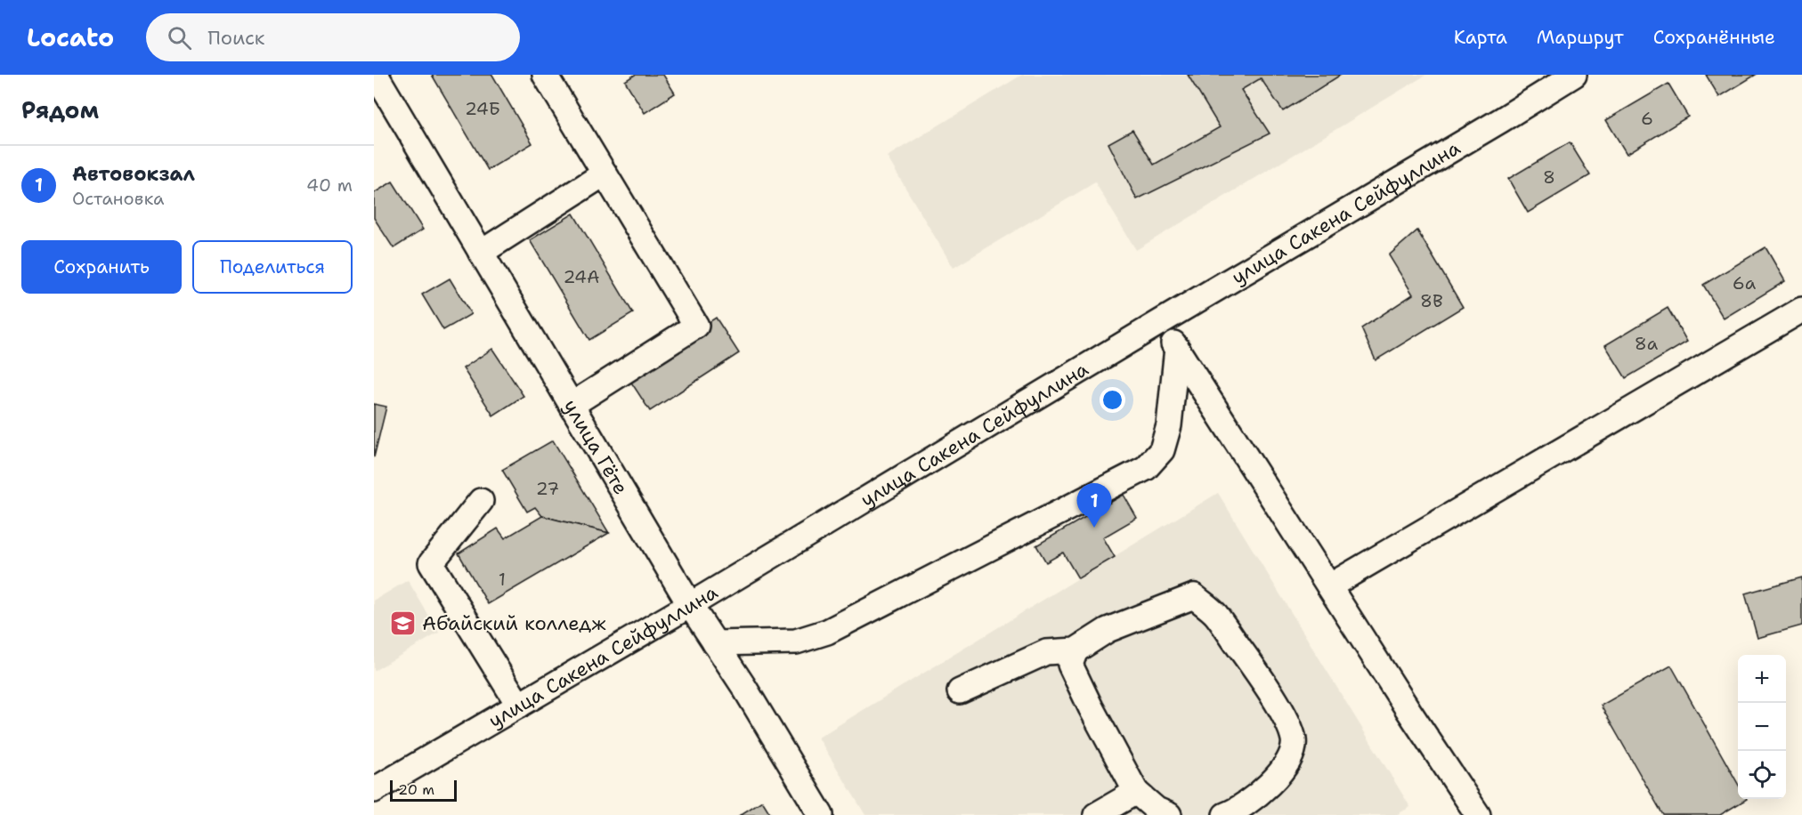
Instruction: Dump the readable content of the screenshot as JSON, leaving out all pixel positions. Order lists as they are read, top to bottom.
{
  "streets": {
    "street": ["улица Сакена Сейфуллина", "улица Гёте"]
  },
  "crossings": [
    ["улица Сакена Сейфуллина", "улица Гёте"]
  ],
  "places": {
    "school or university": ["Абайский колледж"]
  },
  "house_numbers": [
    "24Б",
    "6",
    "8",
    "24А",
    "6а",
    "8В",
    "8а",
    "27",
    "1"
  ],
  "scale_bar": "20 m",
  "page": {
    "header": "Locato",
    "search": "Поиск",
    "nav": ["Карта", "Маршрут", "Сохранённые"],
    "heading": "Рядом",
    "list": [
      {
        "mark": "1",
        "name": "Автовокзал",
        "note": "Остановка",
        "value": "40 m"
      }
    ],
    "buttons": ["Сохранить", "Поделиться"],
    "pins": "1",
    "map_buttons": ["+", "−"],
    "scale": "20 m"
  }
}
